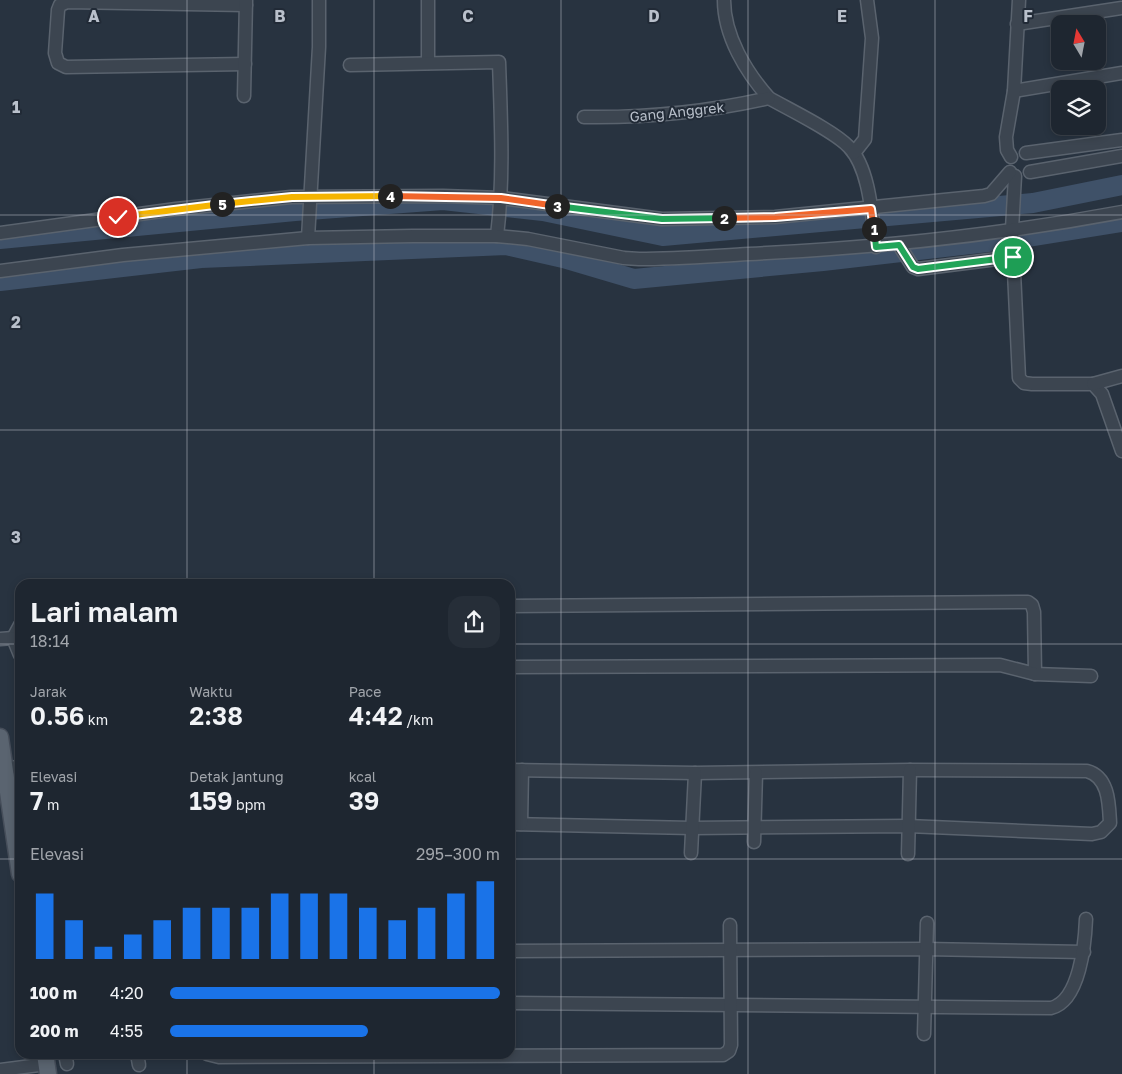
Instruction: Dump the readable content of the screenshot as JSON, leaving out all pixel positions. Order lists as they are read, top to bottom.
{
  "streets": {
    "street": ["Gang Anggrek"]
  },
  "north": "top",
  "page": {
    "pins": [
      "4",
      "5",
      "3",
      "2",
      "1"
    ],
    "heading": ["Lari malam", "18:14"],
    "stats": [
      ["Jarak", "0.56 km"],
      ["Waktu", "2:38"],
      ["Pace", "4:42 /km"],
      ["Elevasi", "7 m"],
      ["Detak jantung", "159 bpm"],
      ["kcal", "39"]
    ],
    "chart": ["Elevasi", "295–300 m"],
    "list": [
      {
        "name": "100 m",
        "note": "4:20"
      },
      {
        "name": "200 m",
        "note": "4:55"
      }
    ]
  },
  "grid": {
    "columns": [
      "A",
      "B",
      "C",
      "D",
      "E",
      "F"
    ],
    "rows": ["1", "2", "3"]
  }
}
